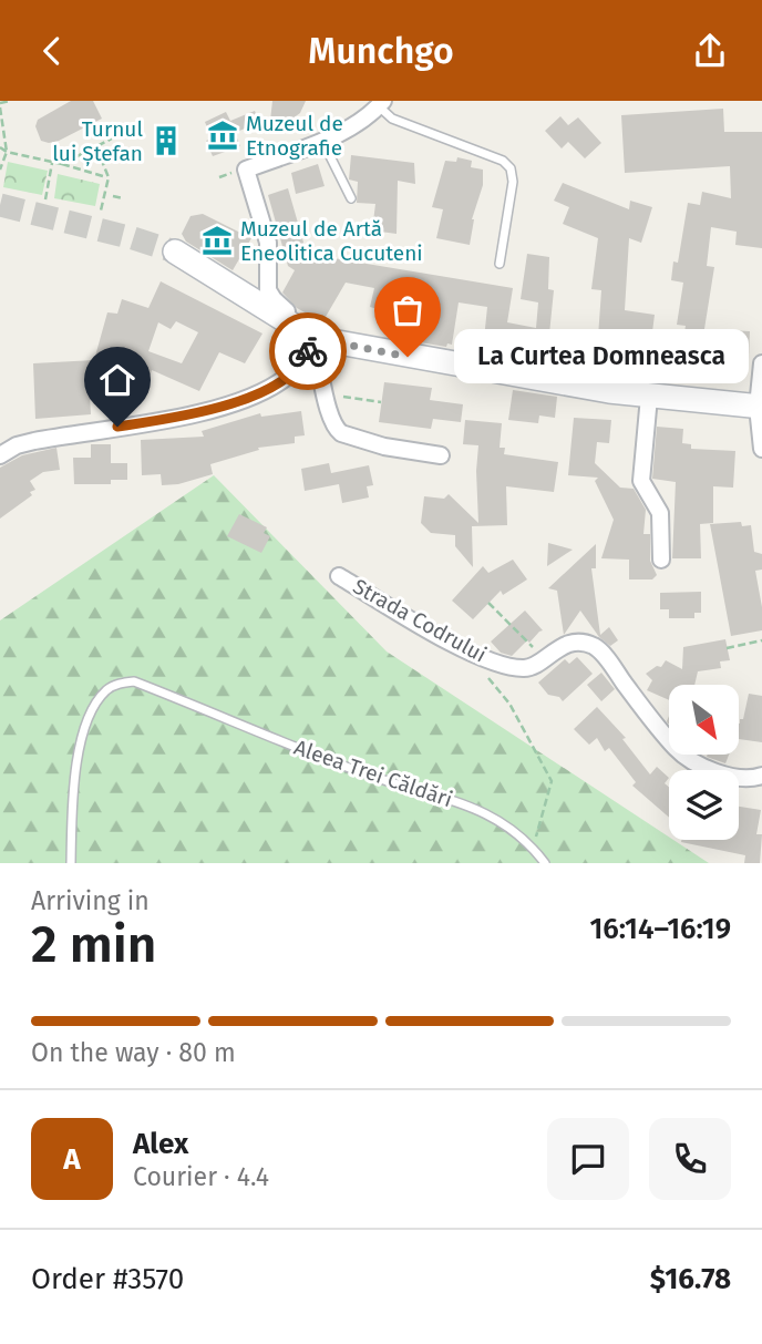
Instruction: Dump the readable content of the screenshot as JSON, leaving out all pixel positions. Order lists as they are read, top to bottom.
{
  "streets": {
    "street": ["Strada Codrului"],
    "lane": ["Aleea Trei Căldări"]
  },
  "places": {
    "museum": ["Muzeul de Etnografie", "Muzeul de Artă Eneolitica Cucuteni"],
    "building": ["Turnul lui Ștefan"],
    "other": ["La Curtea Domneasca"]
  },
  "north": "bottom right",
  "page": {
    "header": "Munchgo",
    "bubble": "La Curtea Domneasca",
    "heading": ["2 min", "Arriving in", "16:14–16:19"],
    "panel": [
      "Alex",
      "Courier · 4.4",
      "Order #3570",
      "$16.78"
    ],
    "bar": "On the way · 80 m",
    "round": "A"
  }
}
